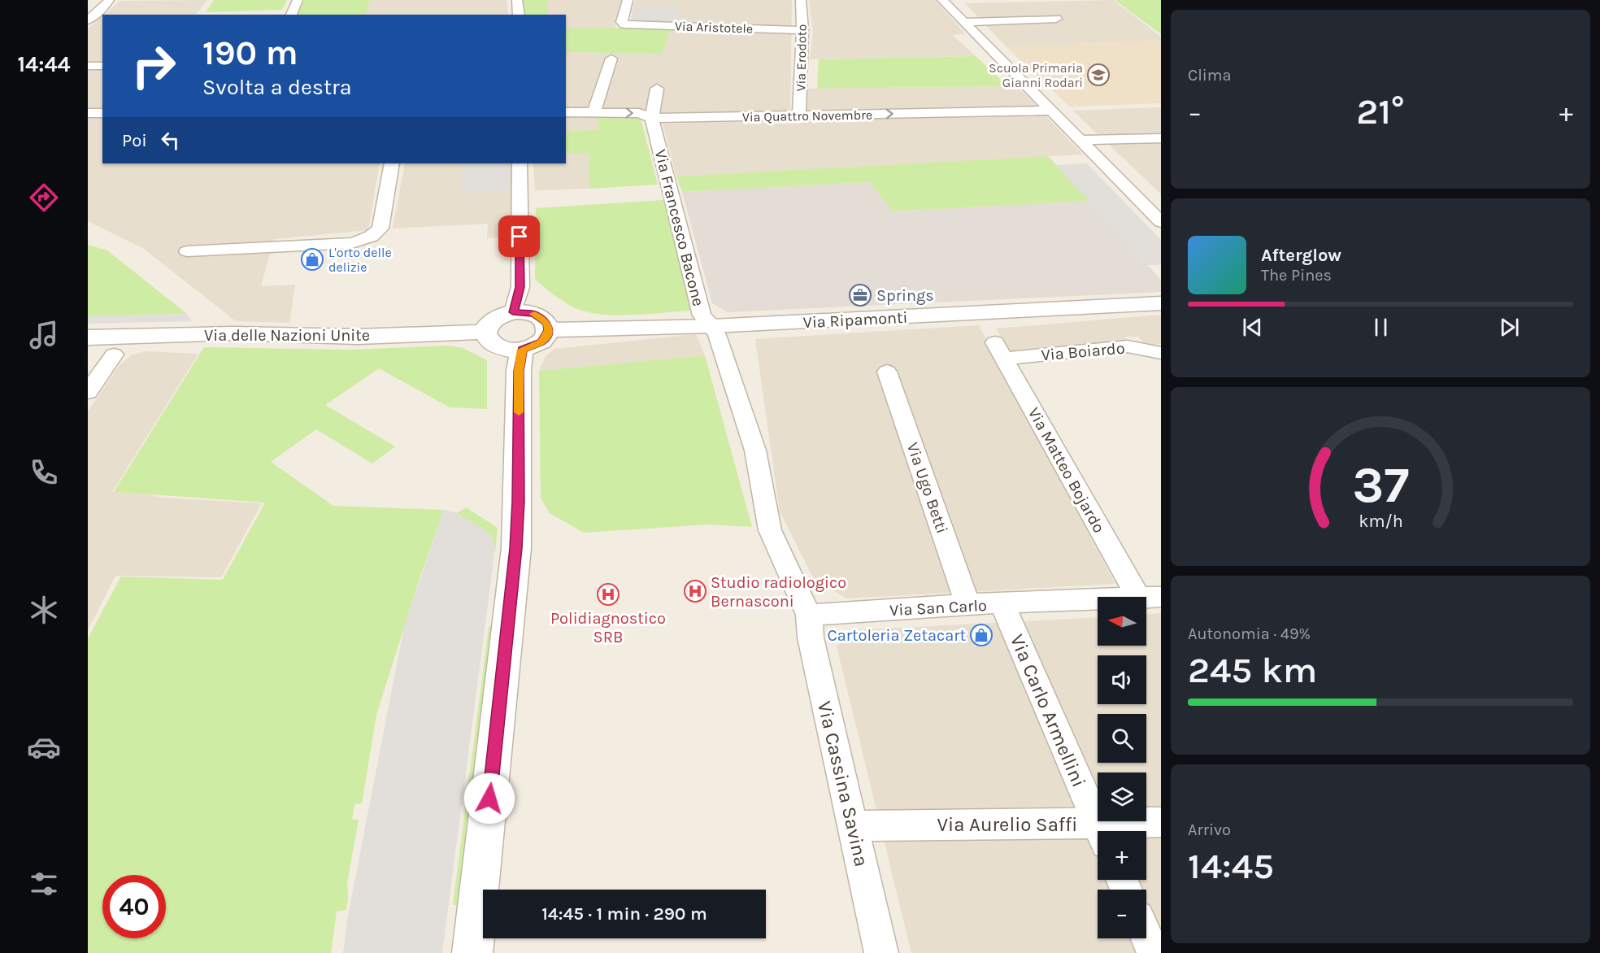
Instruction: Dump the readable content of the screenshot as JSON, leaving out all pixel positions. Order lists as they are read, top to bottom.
{
  "streets": {
    "street": [
      "Via Aristotele",
      "Via Erodoto",
      "Via Quattro Novembre",
      "Via Francesco Bacone",
      "Via Ripamonti",
      "Via delle Nazioni Unite",
      "Via Boiardo",
      "Via Matteo Bojardo",
      "Via Ugo Betti",
      "Via San Carlo",
      "Via Carlo Armellini",
      "Via Cassina Savina",
      "Via Aurelio Saffi"
    ]
  },
  "crossings": [
    ["Via Aristotele", "Via Erodoto"],
    ["Via Erodoto", "Via Quattro Novembre"],
    ["Via Quattro Novembre", "Via Francesco Bacone"],
    ["Via Francesco Bacone", "Via Ripamonti"],
    ["Via Francesco Bacone", "Via San Carlo"],
    ["Via Francesco Bacone", "Via Cassina Savina"],
    ["Via Ripamonti", "Via delle Nazioni Unite"],
    ["Via Boiardo", "Via Matteo Bojardo"],
    ["Via Matteo Bojardo", "Via San Carlo"],
    ["Via Ugo Betti", "Via San Carlo"],
    ["Via San Carlo", "Via Carlo Armellini"],
    ["Via San Carlo", "Via Cassina Savina"],
    ["Via Cassina Savina", "Via Aurelio Saffi"]
  ],
  "one_way": ["Via Quattro Novembre"],
  "places": {
    "school or university": ["Scuola Primaria Gianni Rodari"],
    "shop": ["L'orto delle delizie", "Cartoleria Zetacart"],
    "office": ["Springs"],
    "hospital": ["Studio radiologico Bernasconi", "Polidiagnostico SRB"]
  },
  "north": "left",
  "page": {
    "tabs": "14:44",
    "tile": [
      "Clima",
      ["Autonomia · 49%", "245 km"],
      ["Arrivo", "14:45"]
    ],
    "turn": ["190 m", "Svolta a destra"],
    "heat": ["−", "21°", "+"],
    "then": "Poi",
    "song": ["Afterglow", "The Pines"],
    "map_buttons": ["+", "−"],
    "limit": "40",
    "trip": "14:45 · 1 min · 290 m",
    "gauge": ["37", "km/h"]
  }
}
